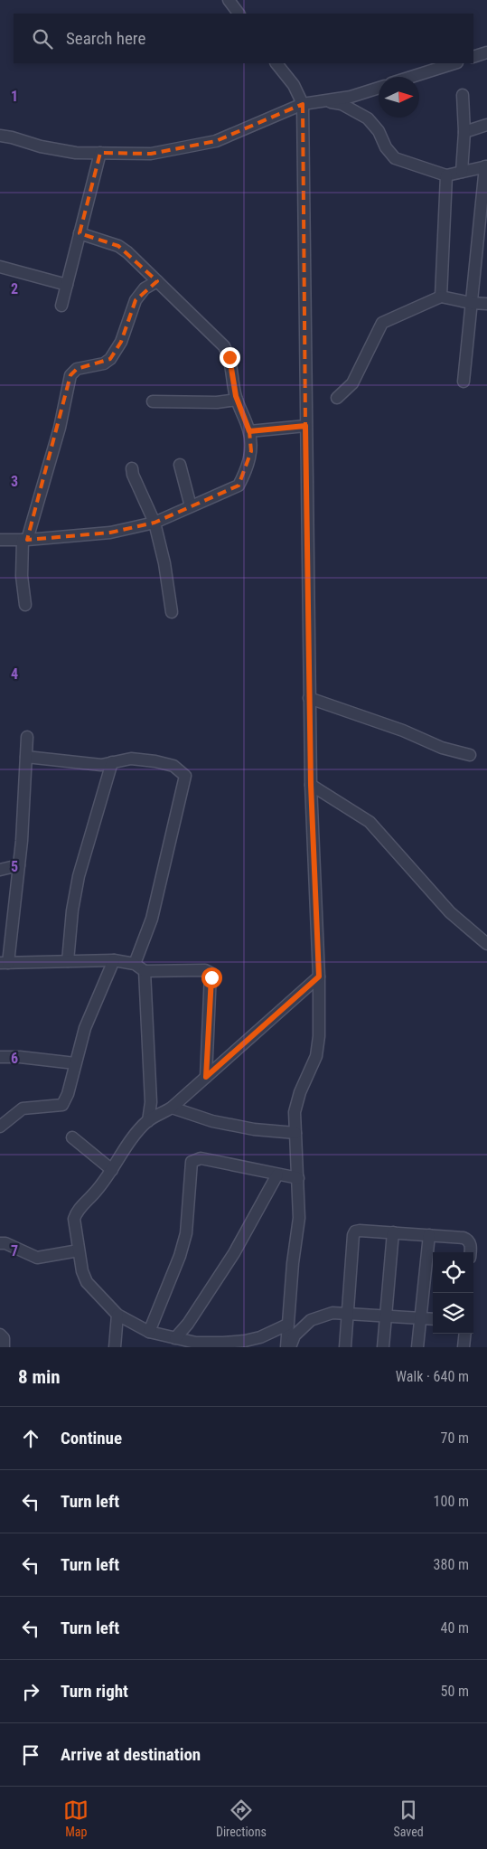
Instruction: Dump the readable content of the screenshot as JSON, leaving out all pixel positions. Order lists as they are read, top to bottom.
{
  "north": "right",
  "page": {
    "search": "Search here",
    "heading": ["8 min", "Walk · 640 m"],
    "list": [
      ["Continue", "70 m"],
      ["Turn left", "100 m"],
      ["Turn left", "380 m"],
      ["Turn left", "40 m"],
      ["Turn right", "50 m"],
      "Arrive at destination"
    ],
    "nav": ["Map", "Directions", "Saved"]
  },
  "grid": {
    "rows": [
      "1",
      "2",
      "3",
      "4",
      "5",
      "6",
      "7"
    ]
  }
}
